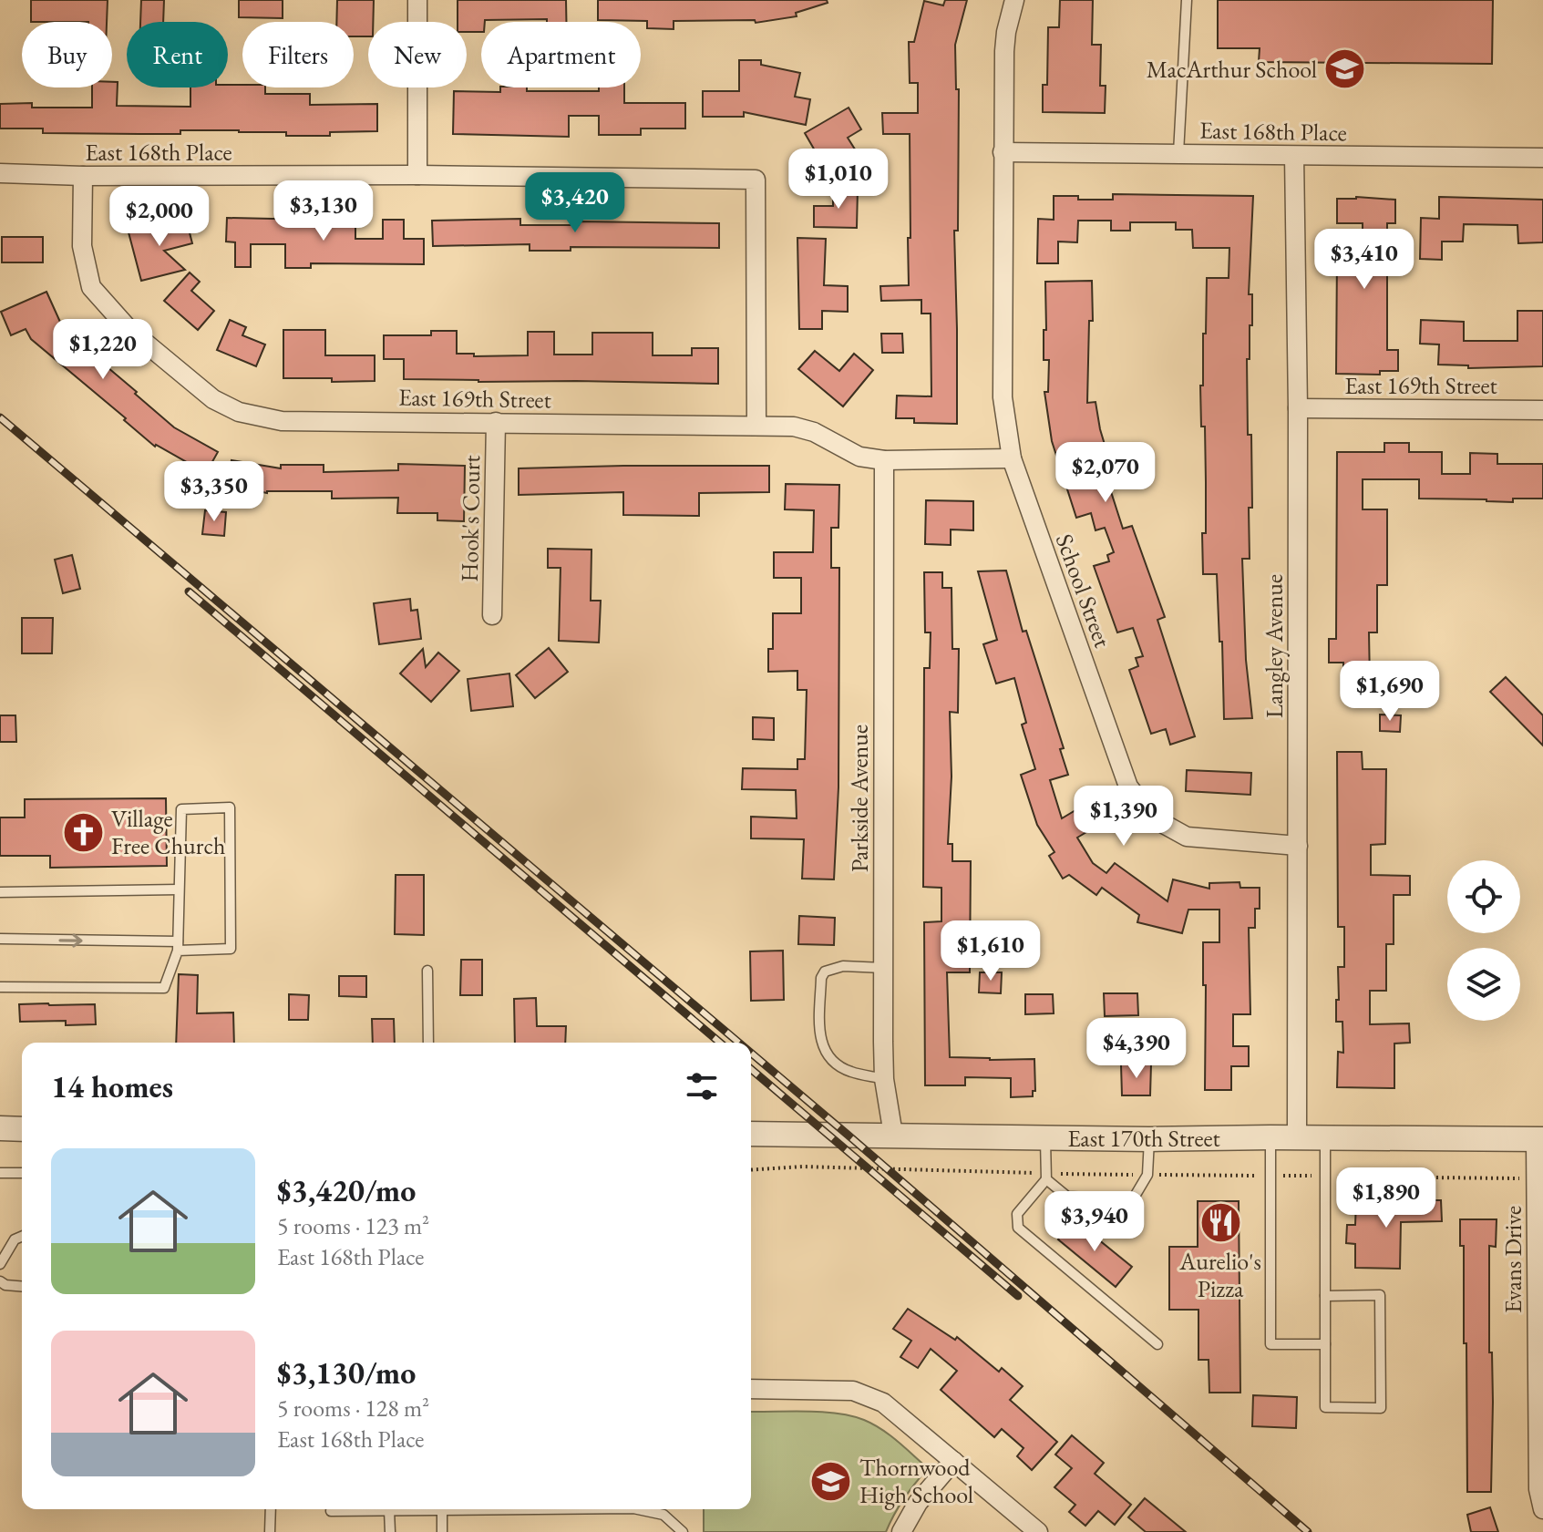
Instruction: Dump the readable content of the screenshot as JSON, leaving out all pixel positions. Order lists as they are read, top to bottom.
{
  "streets": {
    "street": [
      "East 168th Place",
      "East 169th Street",
      "Hook's Court",
      "School Street",
      "Langley Avenue",
      "Parkside Avenue",
      "East 170th Street",
      "Evans Drive"
    ]
  },
  "crossings": [
    ["East 168th Place", "East 169th Street"],
    ["East 168th Place", "School Street"],
    ["East 168th Place", "Langley Avenue"],
    ["East 169th Street", "Hook's Court"],
    ["East 169th Street", "School Street"],
    ["East 169th Street", "Langley Avenue"],
    ["East 169th Street", "Parkside Avenue"],
    ["School Street", "Langley Avenue"],
    ["Langley Avenue", "East 170th Street"],
    ["Parkside Avenue", "East 170th Street"],
    ["East 170th Street", "Evans Drive"]
  ],
  "places": {
    "school or university": ["MacArthur School", "Thornwood High School"],
    "church": ["Village Free Church"],
    "restaurant": ["Aurelio's Pizza"]
  },
  "page": {
    "chip": [
      "Buy",
      "Rent",
      "Filters",
      "New",
      "Apartment"
    ],
    "price": [
      "$1,010",
      "$3,420",
      "$3,130",
      "$2,000",
      "$3,410",
      "$1,220",
      "$2,070",
      "$3,350",
      "$1,690",
      "$1,390",
      "$1,610",
      "$4,390",
      "$1,890",
      "$3,940"
    ],
    "heading": "14 homes",
    "list": [
      {
        "name": "$3,420/mo",
        "note": "5 rooms · 123 m² · East 168th Place"
      },
      {
        "name": "$3,130/mo",
        "note": "5 rooms · 128 m² · East 168th Place"
      }
    ]
  }
}
